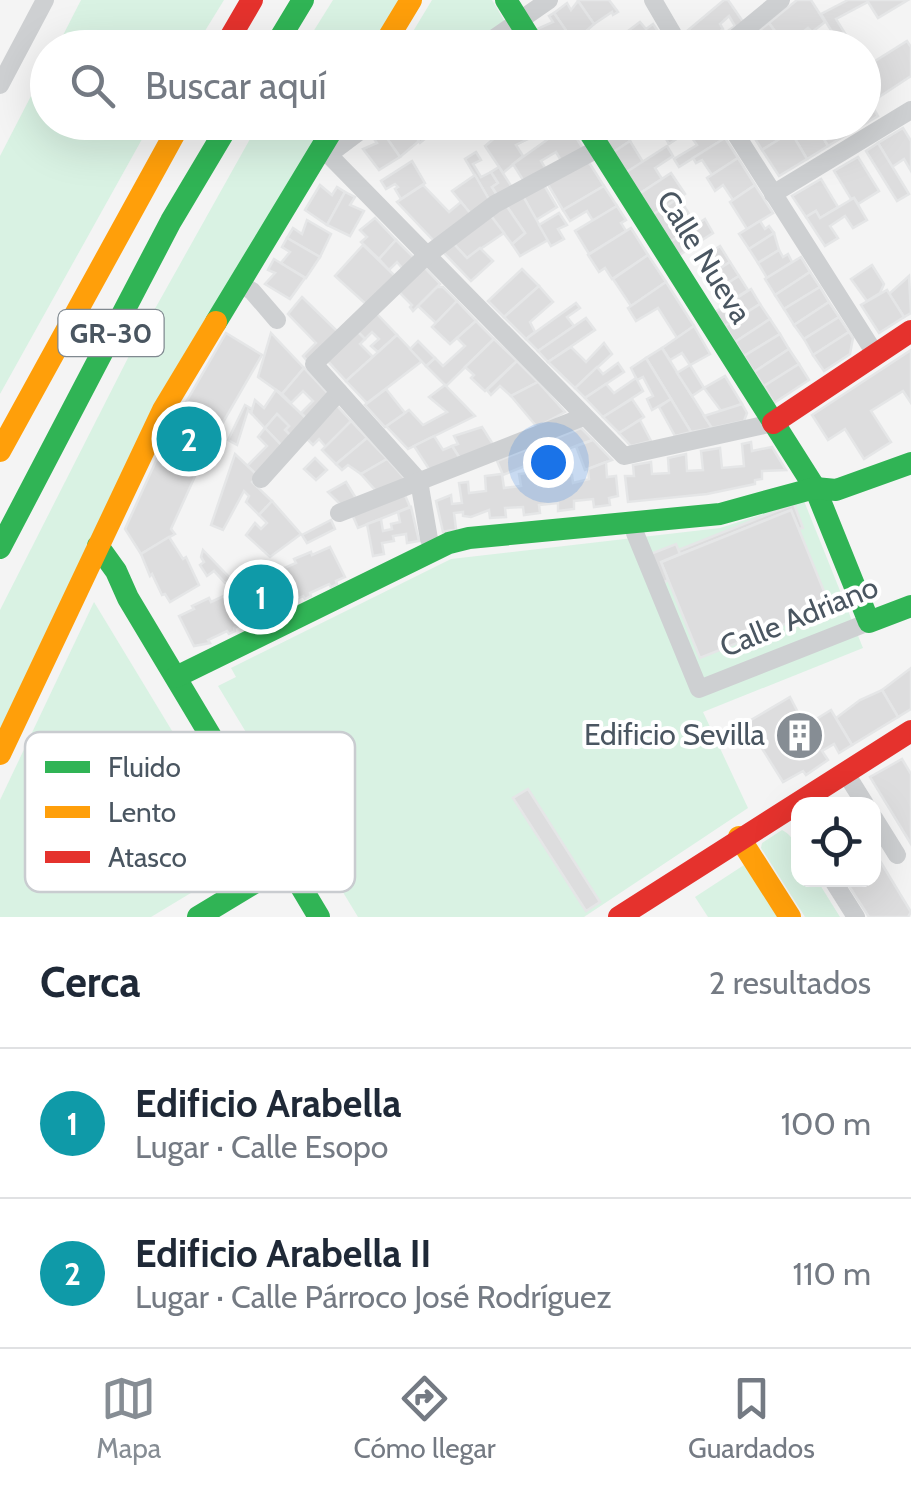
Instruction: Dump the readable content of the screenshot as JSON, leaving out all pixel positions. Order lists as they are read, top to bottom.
{
  "streets": {
    "main road": ["Calle Nueva", "GR-30", "Calle Adriano"]
  },
  "crossings": [
    ["Calle Nueva", "Calle Adriano"]
  ],
  "places": {
    "building": ["Edificio Sevilla"]
  },
  "legend": ["Fluido", "Lento", "Atasco"],
  "page": {
    "search": "Buscar aquí",
    "pins": ["2", "1"],
    "heading": ["Cerca", "2 resultados"],
    "list": [
      {
        "mark": "1",
        "name": "Edificio Arabella",
        "note": "Lugar · Calle Esopo",
        "value": "100 m"
      },
      {
        "mark": "2",
        "name": "Edificio Arabella II",
        "note": "Lugar · Calle Párroco José Rodríguez",
        "value": "110 m"
      }
    ],
    "nav": ["Mapa", "Cómo llegar", "Guardados"]
  }
}
